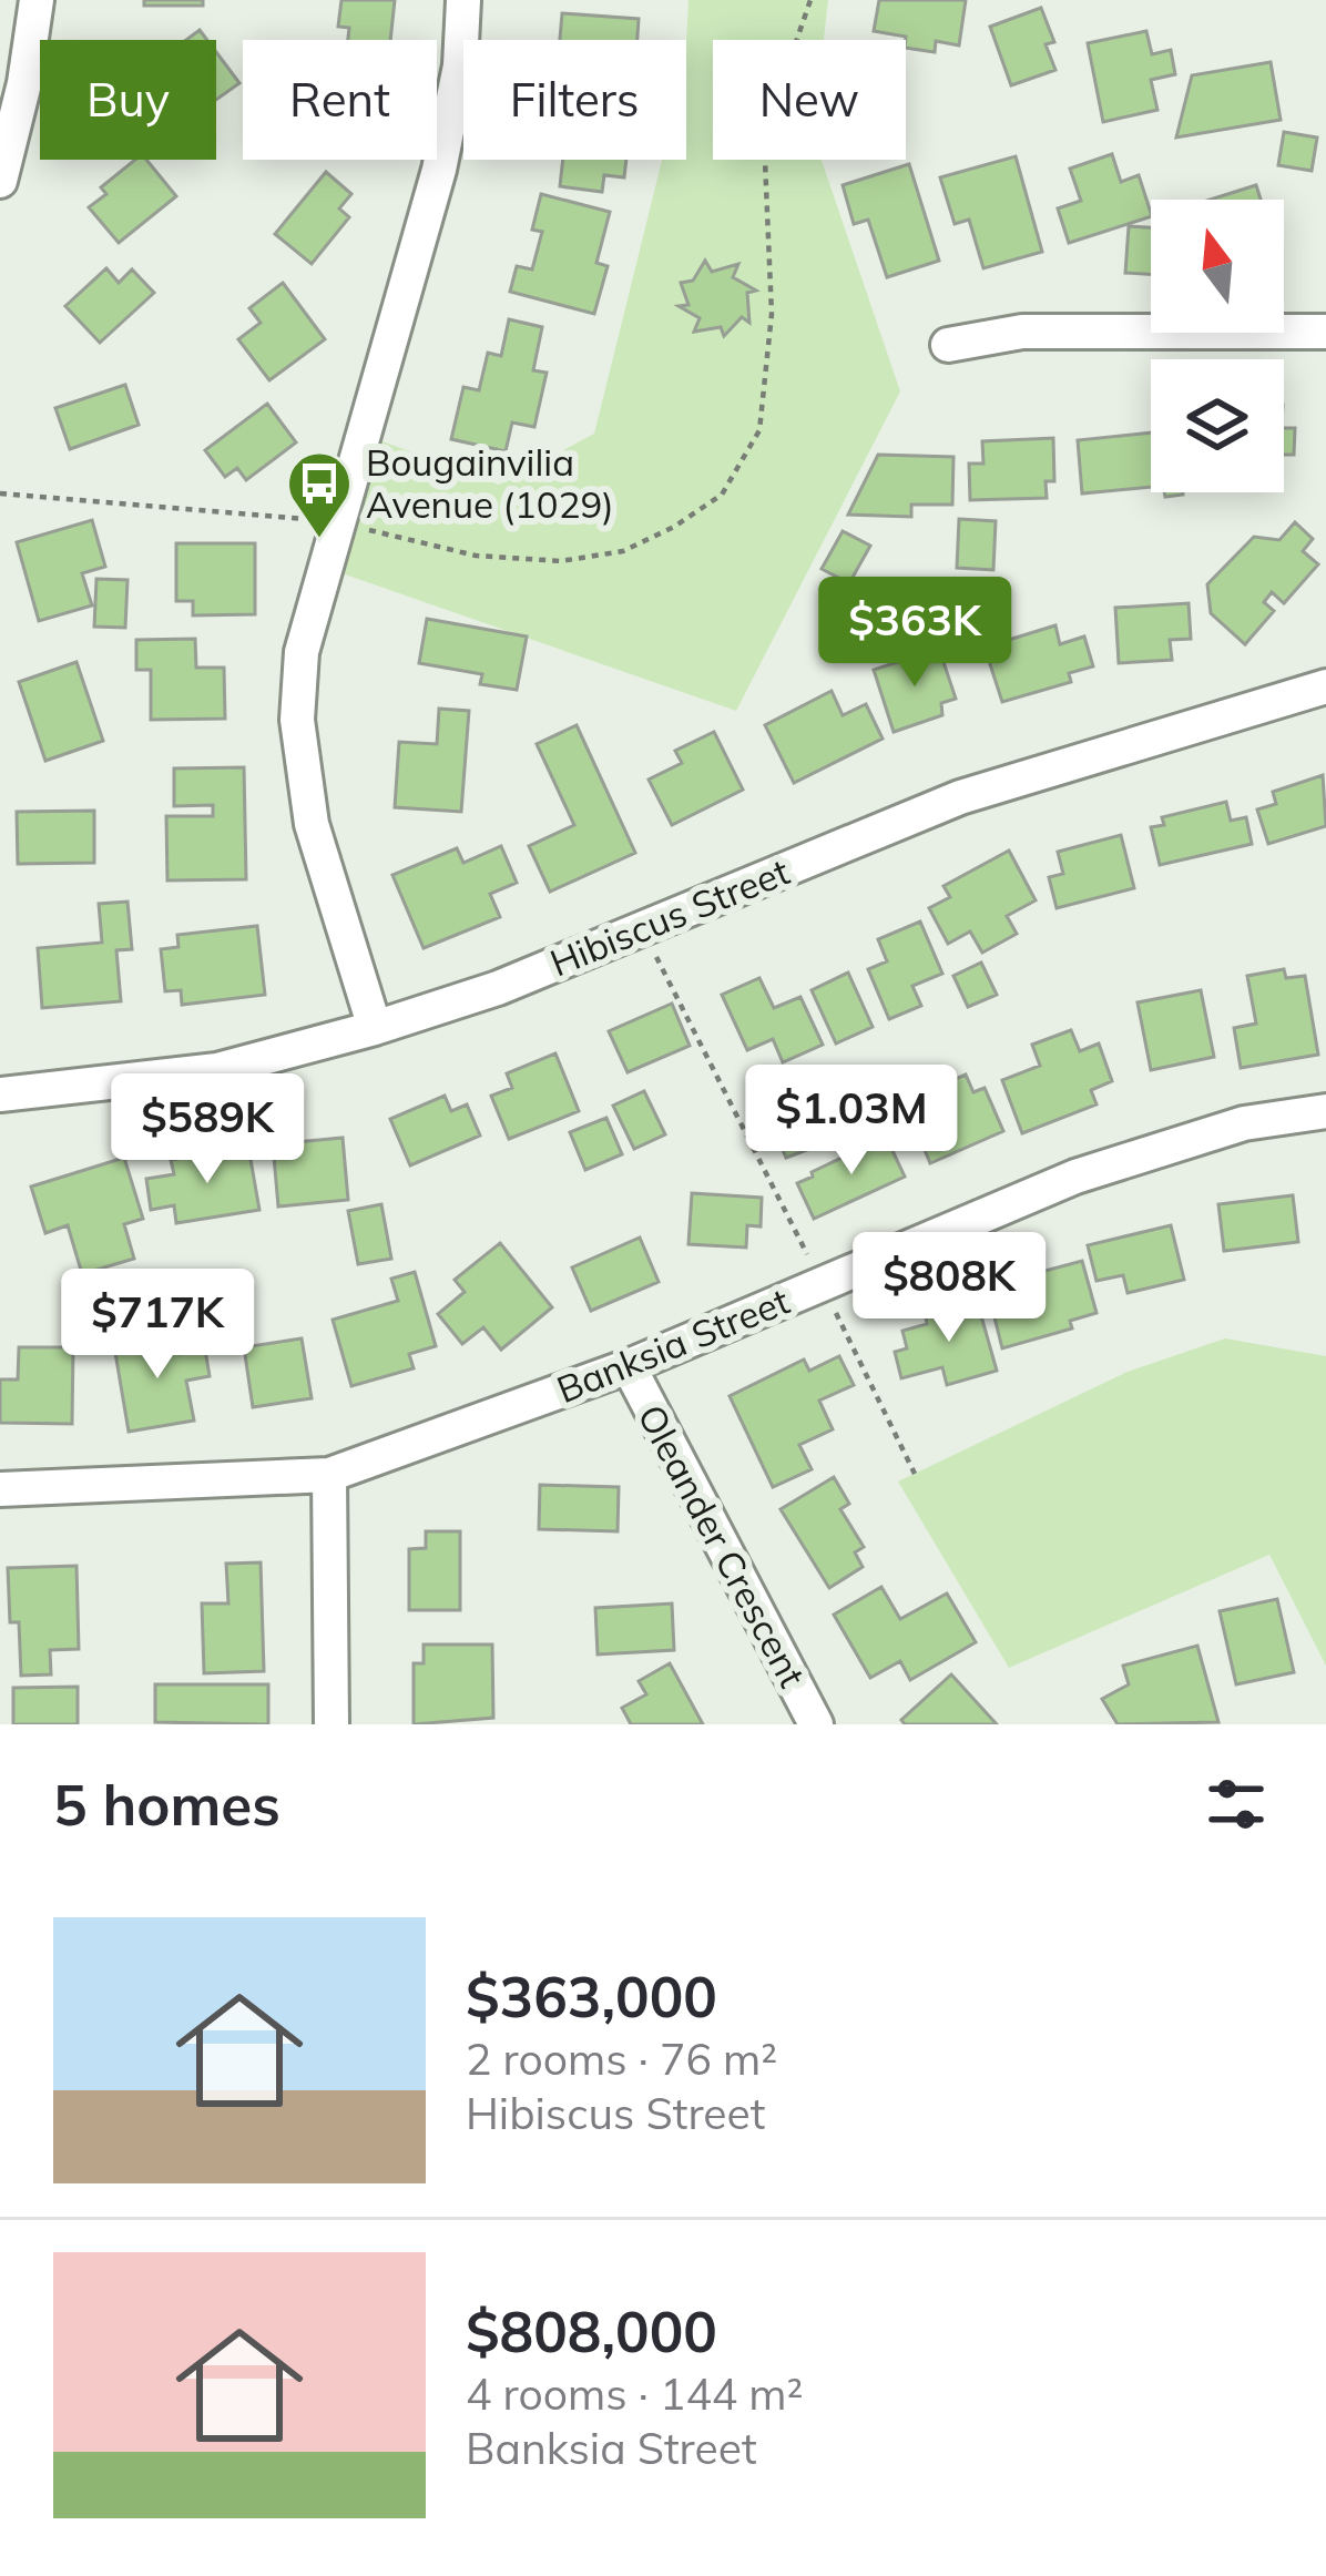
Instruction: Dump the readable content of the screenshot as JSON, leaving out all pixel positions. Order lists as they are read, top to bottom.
{
  "streets": {
    "street": ["Hibiscus Street", "Banksia Street", "Oleander Crescent"]
  },
  "crossings": [
    ["Banksia Street", "Oleander Crescent"]
  ],
  "places": {
    "bus stop": ["Bougainvilia Avenue (1029)"]
  },
  "north": "top",
  "page": {
    "chip": [
      "Buy",
      "Rent",
      "Filters",
      "New"
    ],
    "price": [
      "$363K",
      "$1.03M",
      "$589K",
      "$808K",
      "$717K"
    ],
    "heading": "5 homes",
    "list": [
      {
        "name": "$363,000",
        "note": "2 rooms · 76 m² · Hibiscus Street"
      },
      {
        "name": "$808,000",
        "note": "4 rooms · 144 m² · Banksia Street"
      }
    ]
  }
}
